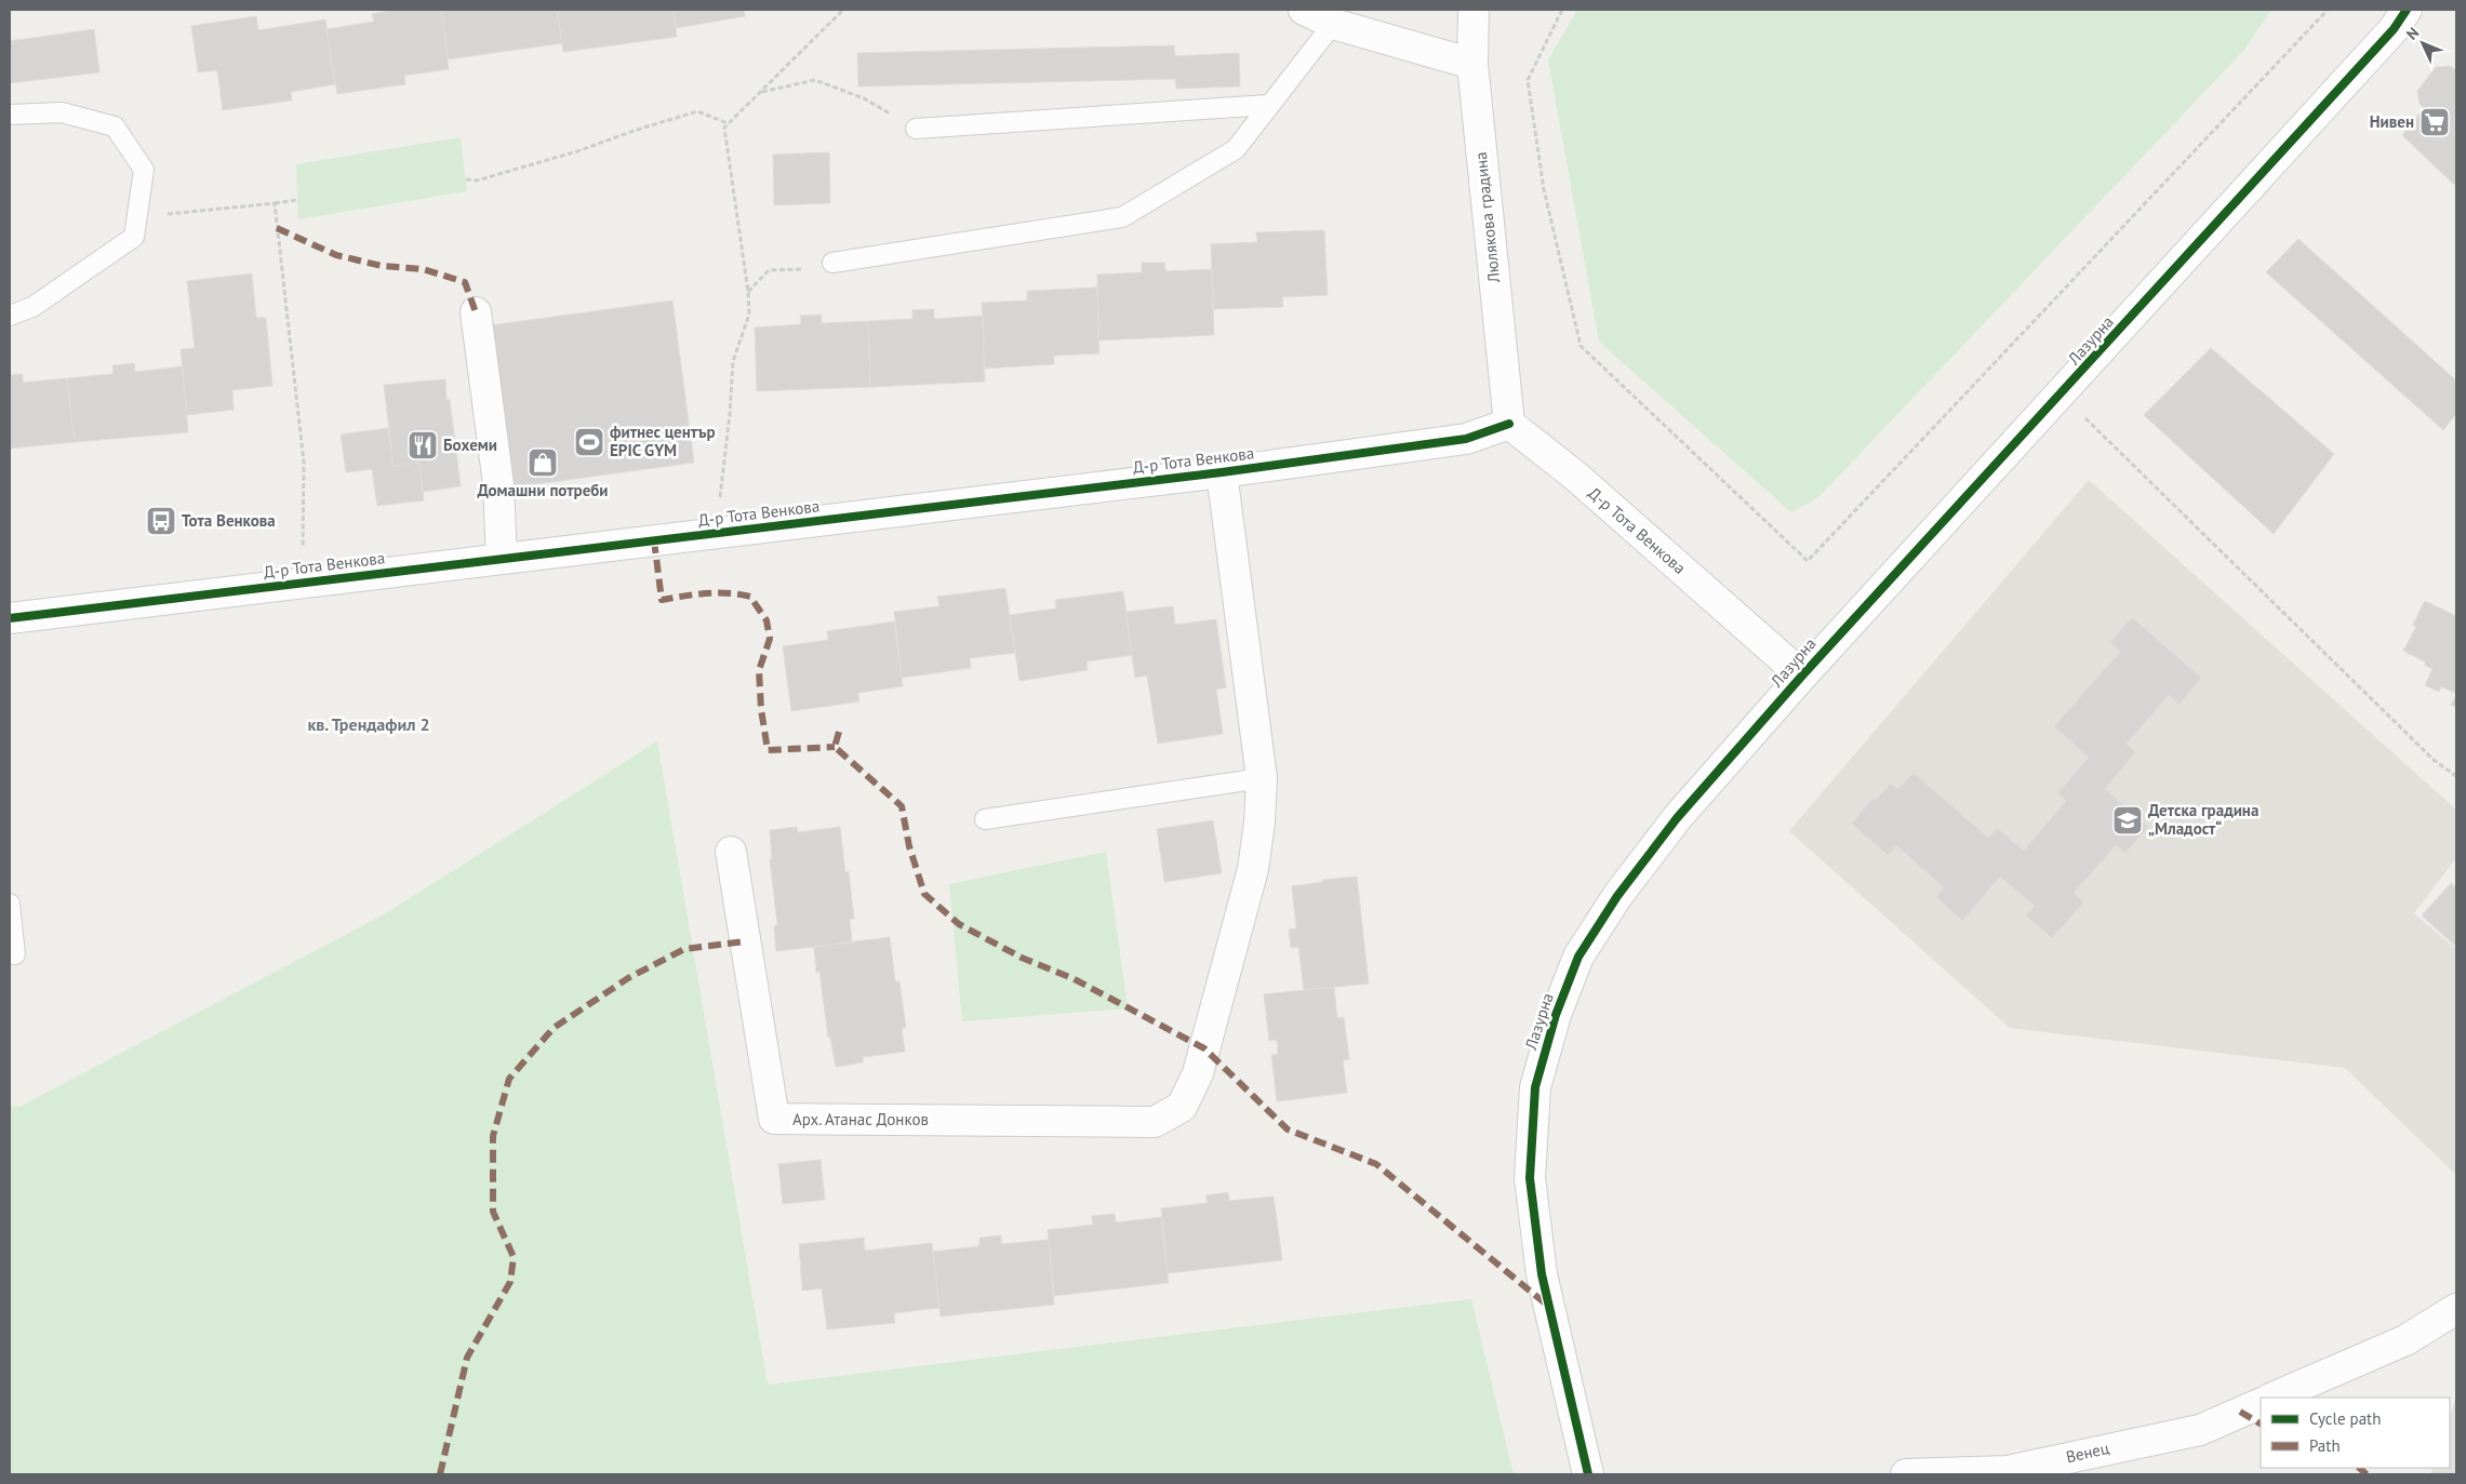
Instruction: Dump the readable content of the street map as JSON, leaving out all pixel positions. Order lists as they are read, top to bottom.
{
  "streets": {
    "street": [
      "Люлякова градина",
      "Лазурна",
      "Д-р Тота Венкова",
      "Арх. Атанас Донков",
      "Венец"
    ]
  },
  "crossings": [
    ["Люлякова градина", "Д-р Тота Венкова"],
    ["Лазурна", "Д-р Тота Венкова"]
  ],
  "districts": ["кв. Трендафил 2"],
  "places": {
    "supermarket": ["Нивен"],
    "sports": ["фитнес център EPIC GYM"],
    "restaurant": ["Бохеми"],
    "shop": ["Домашни потреби"],
    "bus stop": ["Тота Венкова"],
    "school or university": ["Детска градина „Младост“"]
  },
  "legend": ["Cycle path", "Path"],
  "north": "top left"
}
